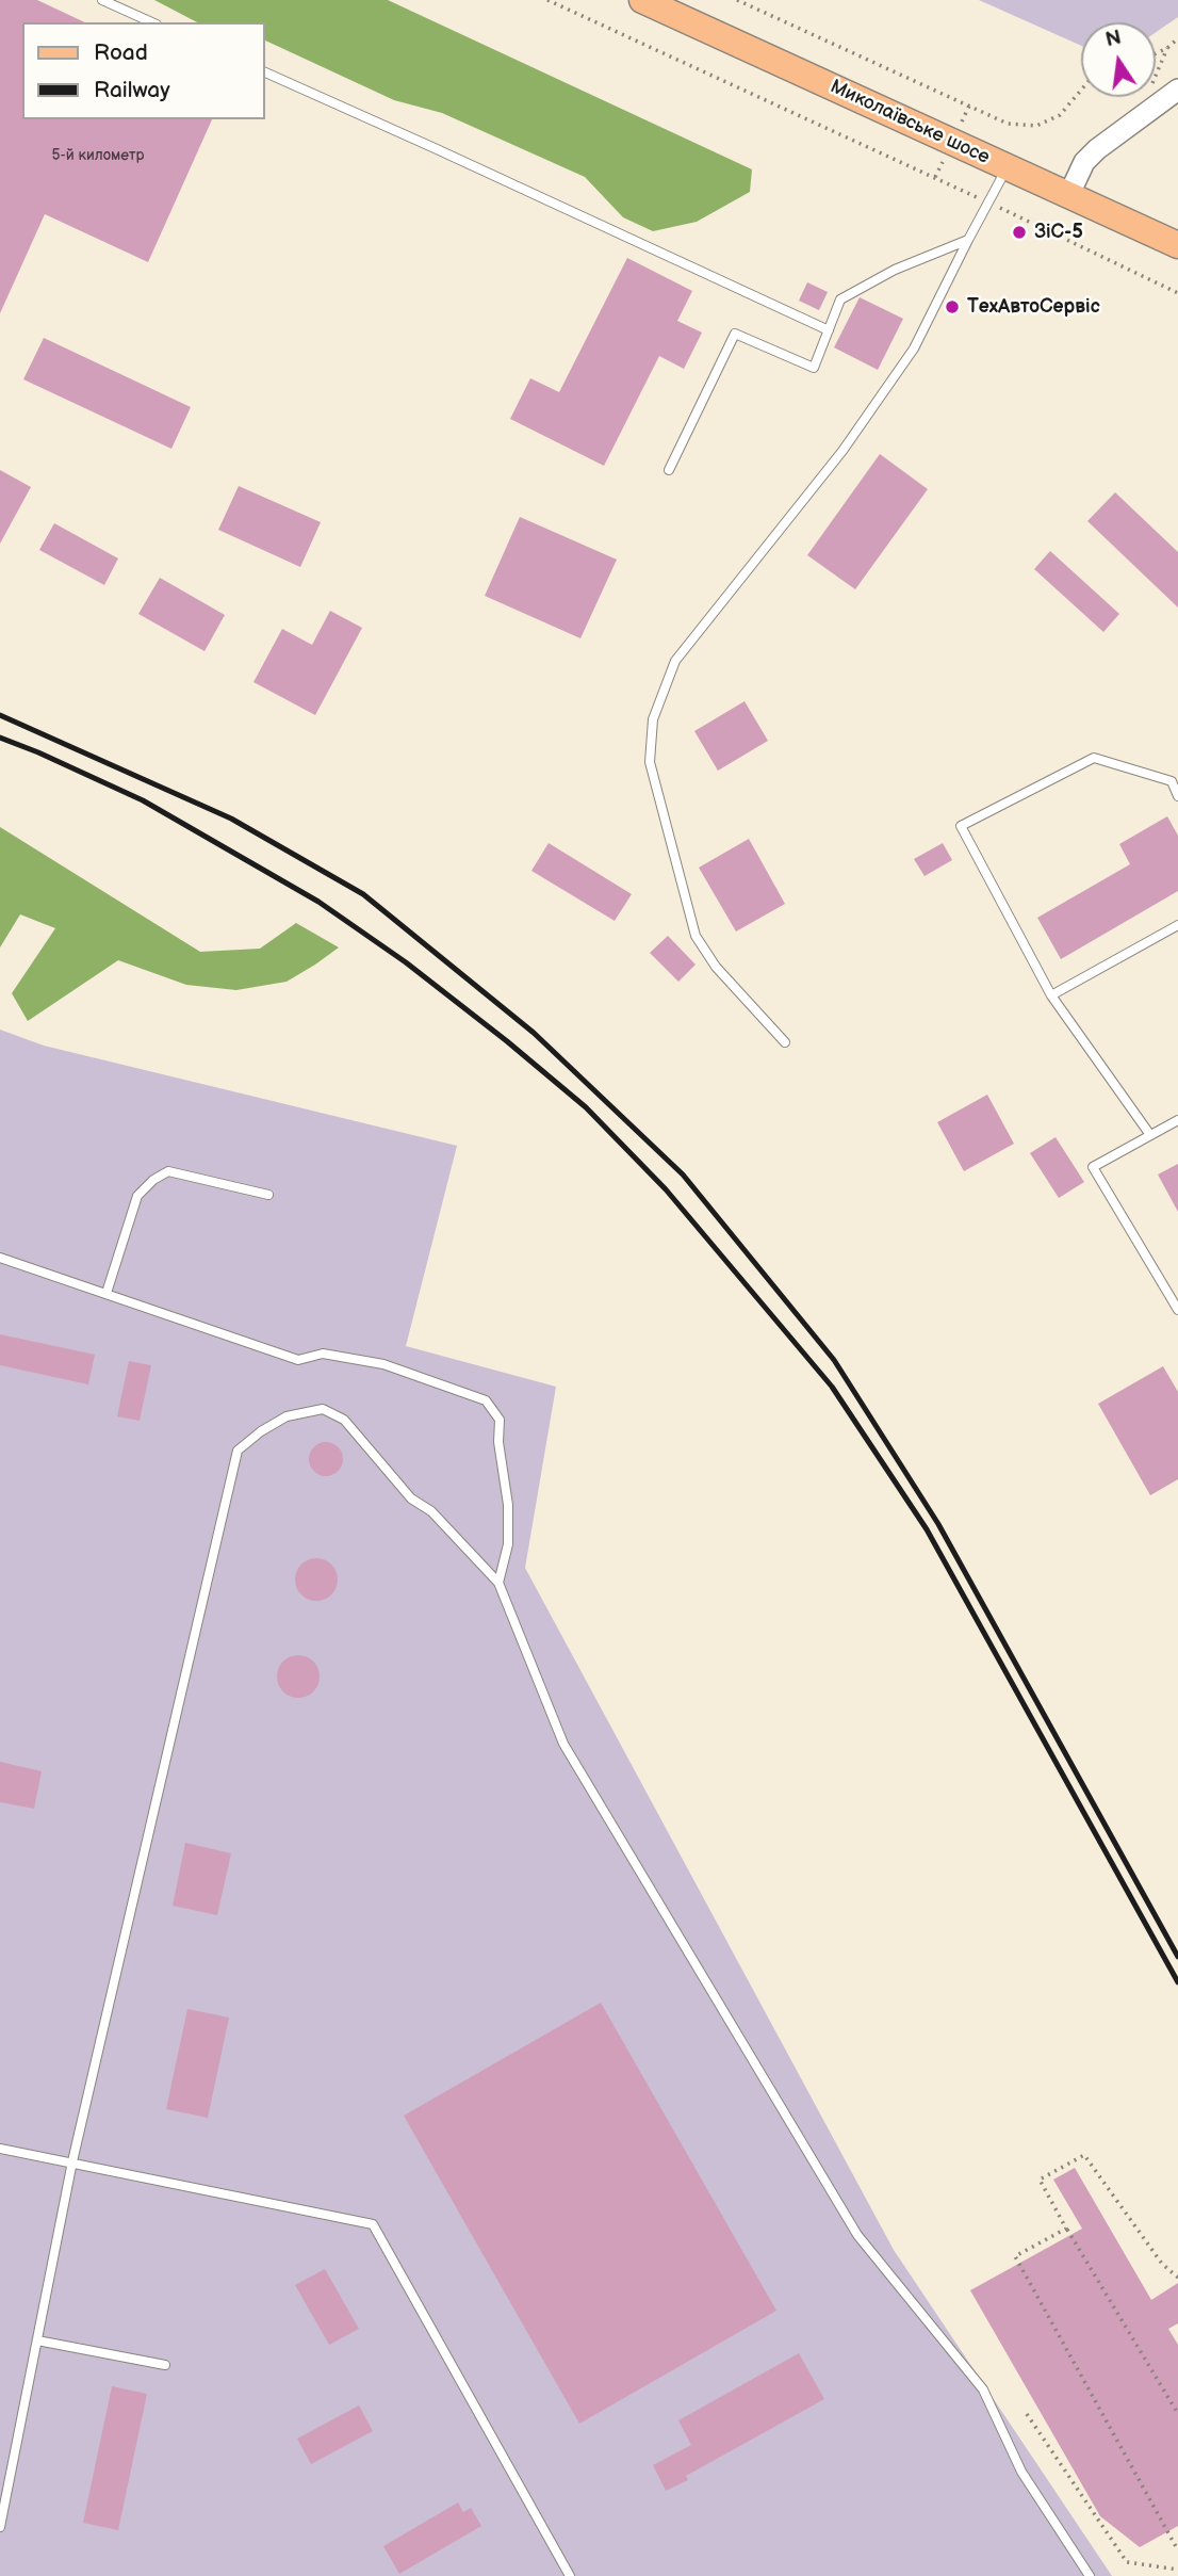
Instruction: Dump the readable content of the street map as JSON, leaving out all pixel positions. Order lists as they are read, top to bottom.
{
  "streets": {
    "main road": ["Миколаївське шосе"]
  },
  "places": ["ЗіС-5", "ТехАвтоСервіс"],
  "house_numbers": ["5-й километр"],
  "legend": ["Road", "Railway"],
  "north": "top"
}
